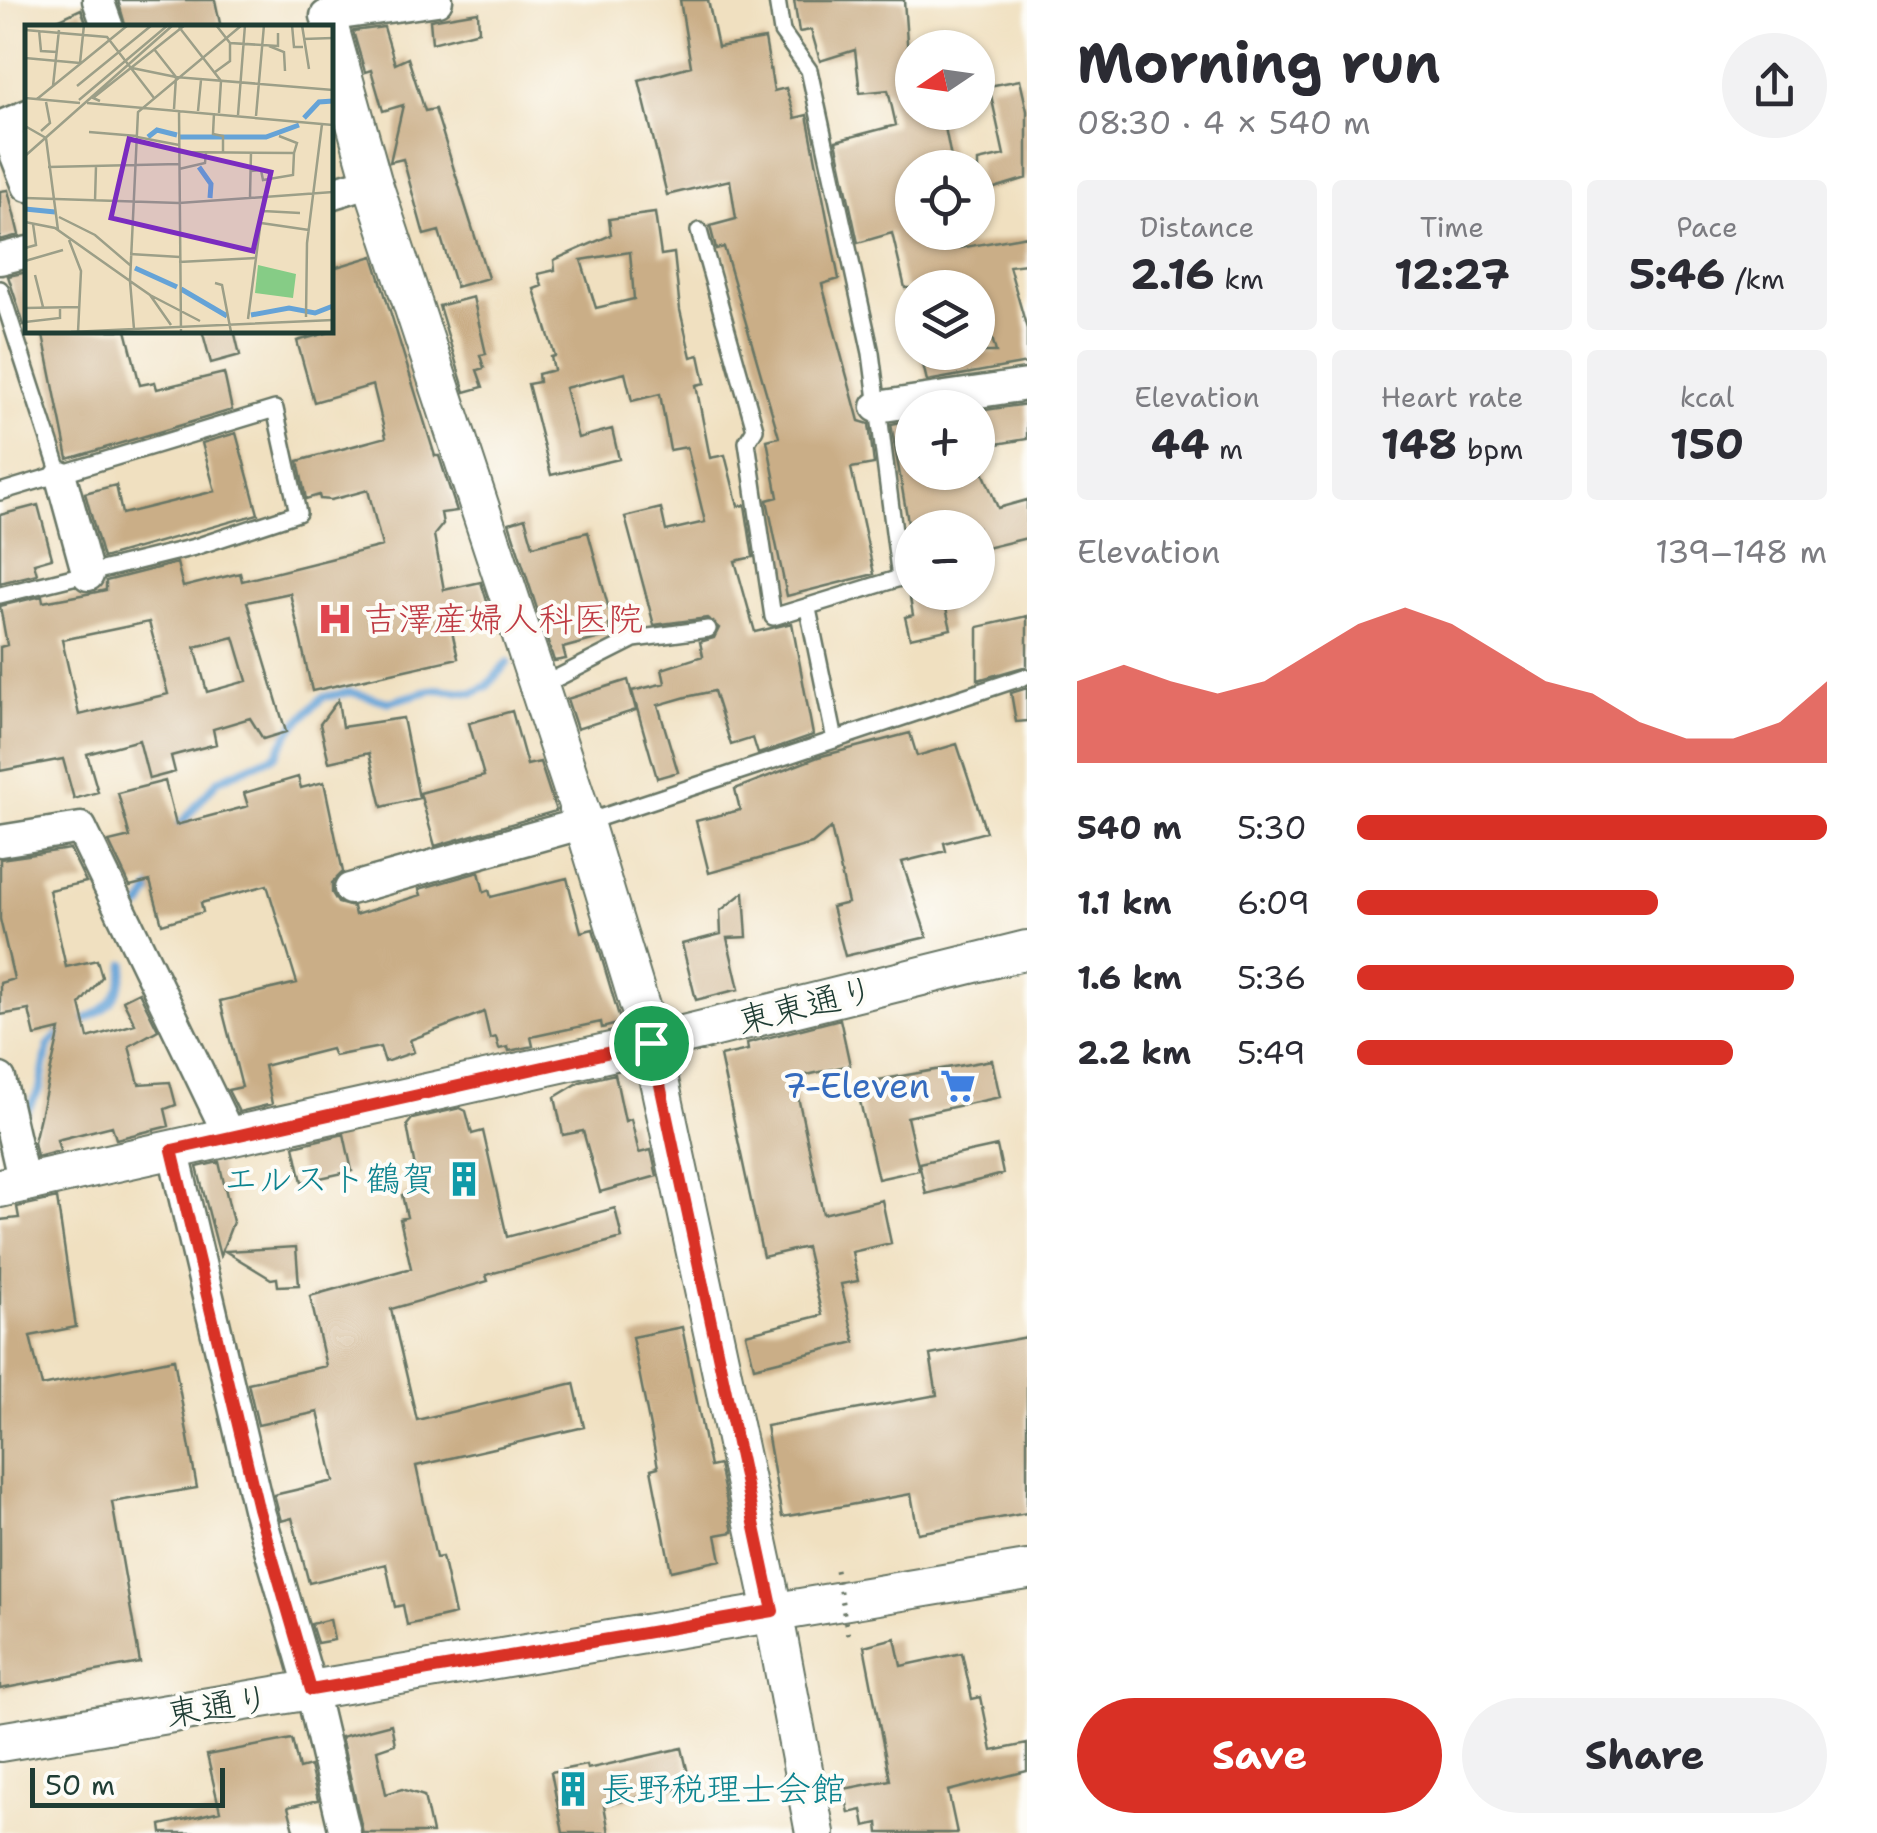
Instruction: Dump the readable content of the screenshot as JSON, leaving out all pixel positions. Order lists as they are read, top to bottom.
{
  "streets": {
    "street": ["東東通り", "東通り"]
  },
  "places": {
    "hospital": ["吉澤産婦人科医院"],
    "supermarket": ["7-Eleven"],
    "building": ["エルスト鶴賀", "長野税理士会館"]
  },
  "scale_bar": "50 m",
  "north": "left",
  "page": {
    "heading": ["Morning run", "08:30 · 4 × 540 m"],
    "map_buttons": ["+", "−"],
    "stats": [
      ["Distance", "2.16 km"],
      ["Time", "12:27"],
      ["Pace", "5:46 /km"],
      ["Elevation", "44 m"],
      ["Heart rate", "148 bpm"],
      ["kcal", "150"]
    ],
    "chart": ["Elevation", "139–148 m"],
    "list": [
      {
        "name": "540 m",
        "note": "5:30"
      },
      {
        "name": "1.1 km",
        "note": "6:09"
      },
      {
        "name": "1.6 km",
        "note": "5:36"
      },
      {
        "name": "2.2 km",
        "note": "5:49"
      }
    ],
    "buttons": ["Save", "Share"],
    "scale": "50 m"
  }
}
